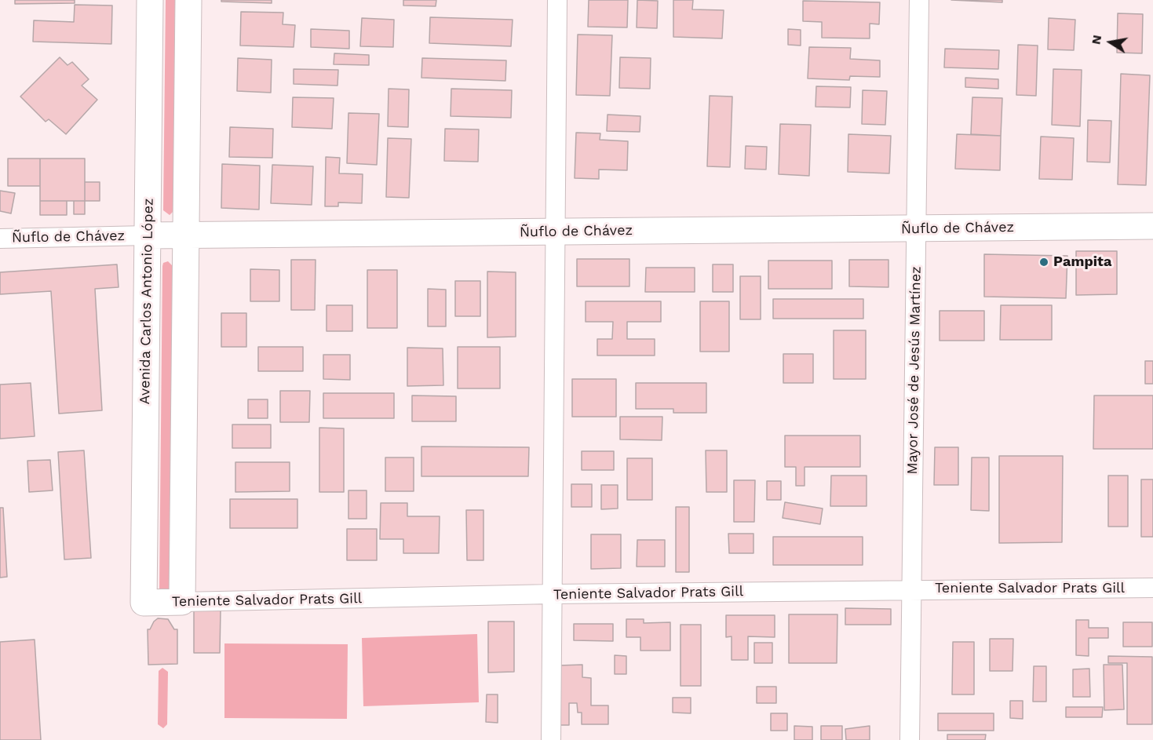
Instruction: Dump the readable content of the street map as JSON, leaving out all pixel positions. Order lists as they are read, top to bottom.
{
  "streets": {
    "main road": ["Ñuflo de Chávez", "Avenida Carlos Antonio López", "Teniente Salvador Prats Gill"],
    "street": ["Mayor José de Jesús Martínez"]
  },
  "crossings": [
    ["Ñuflo de Chávez", "Avenida Carlos Antonio López"],
    ["Ñuflo de Chávez", "Mayor José de Jesús Martínez"],
    ["Avenida Carlos Antonio López", "Teniente Salvador Prats Gill"],
    ["Mayor José de Jesús Martínez", "Teniente Salvador Prats Gill"]
  ],
  "places": ["Pampita"],
  "north": "left"
}
